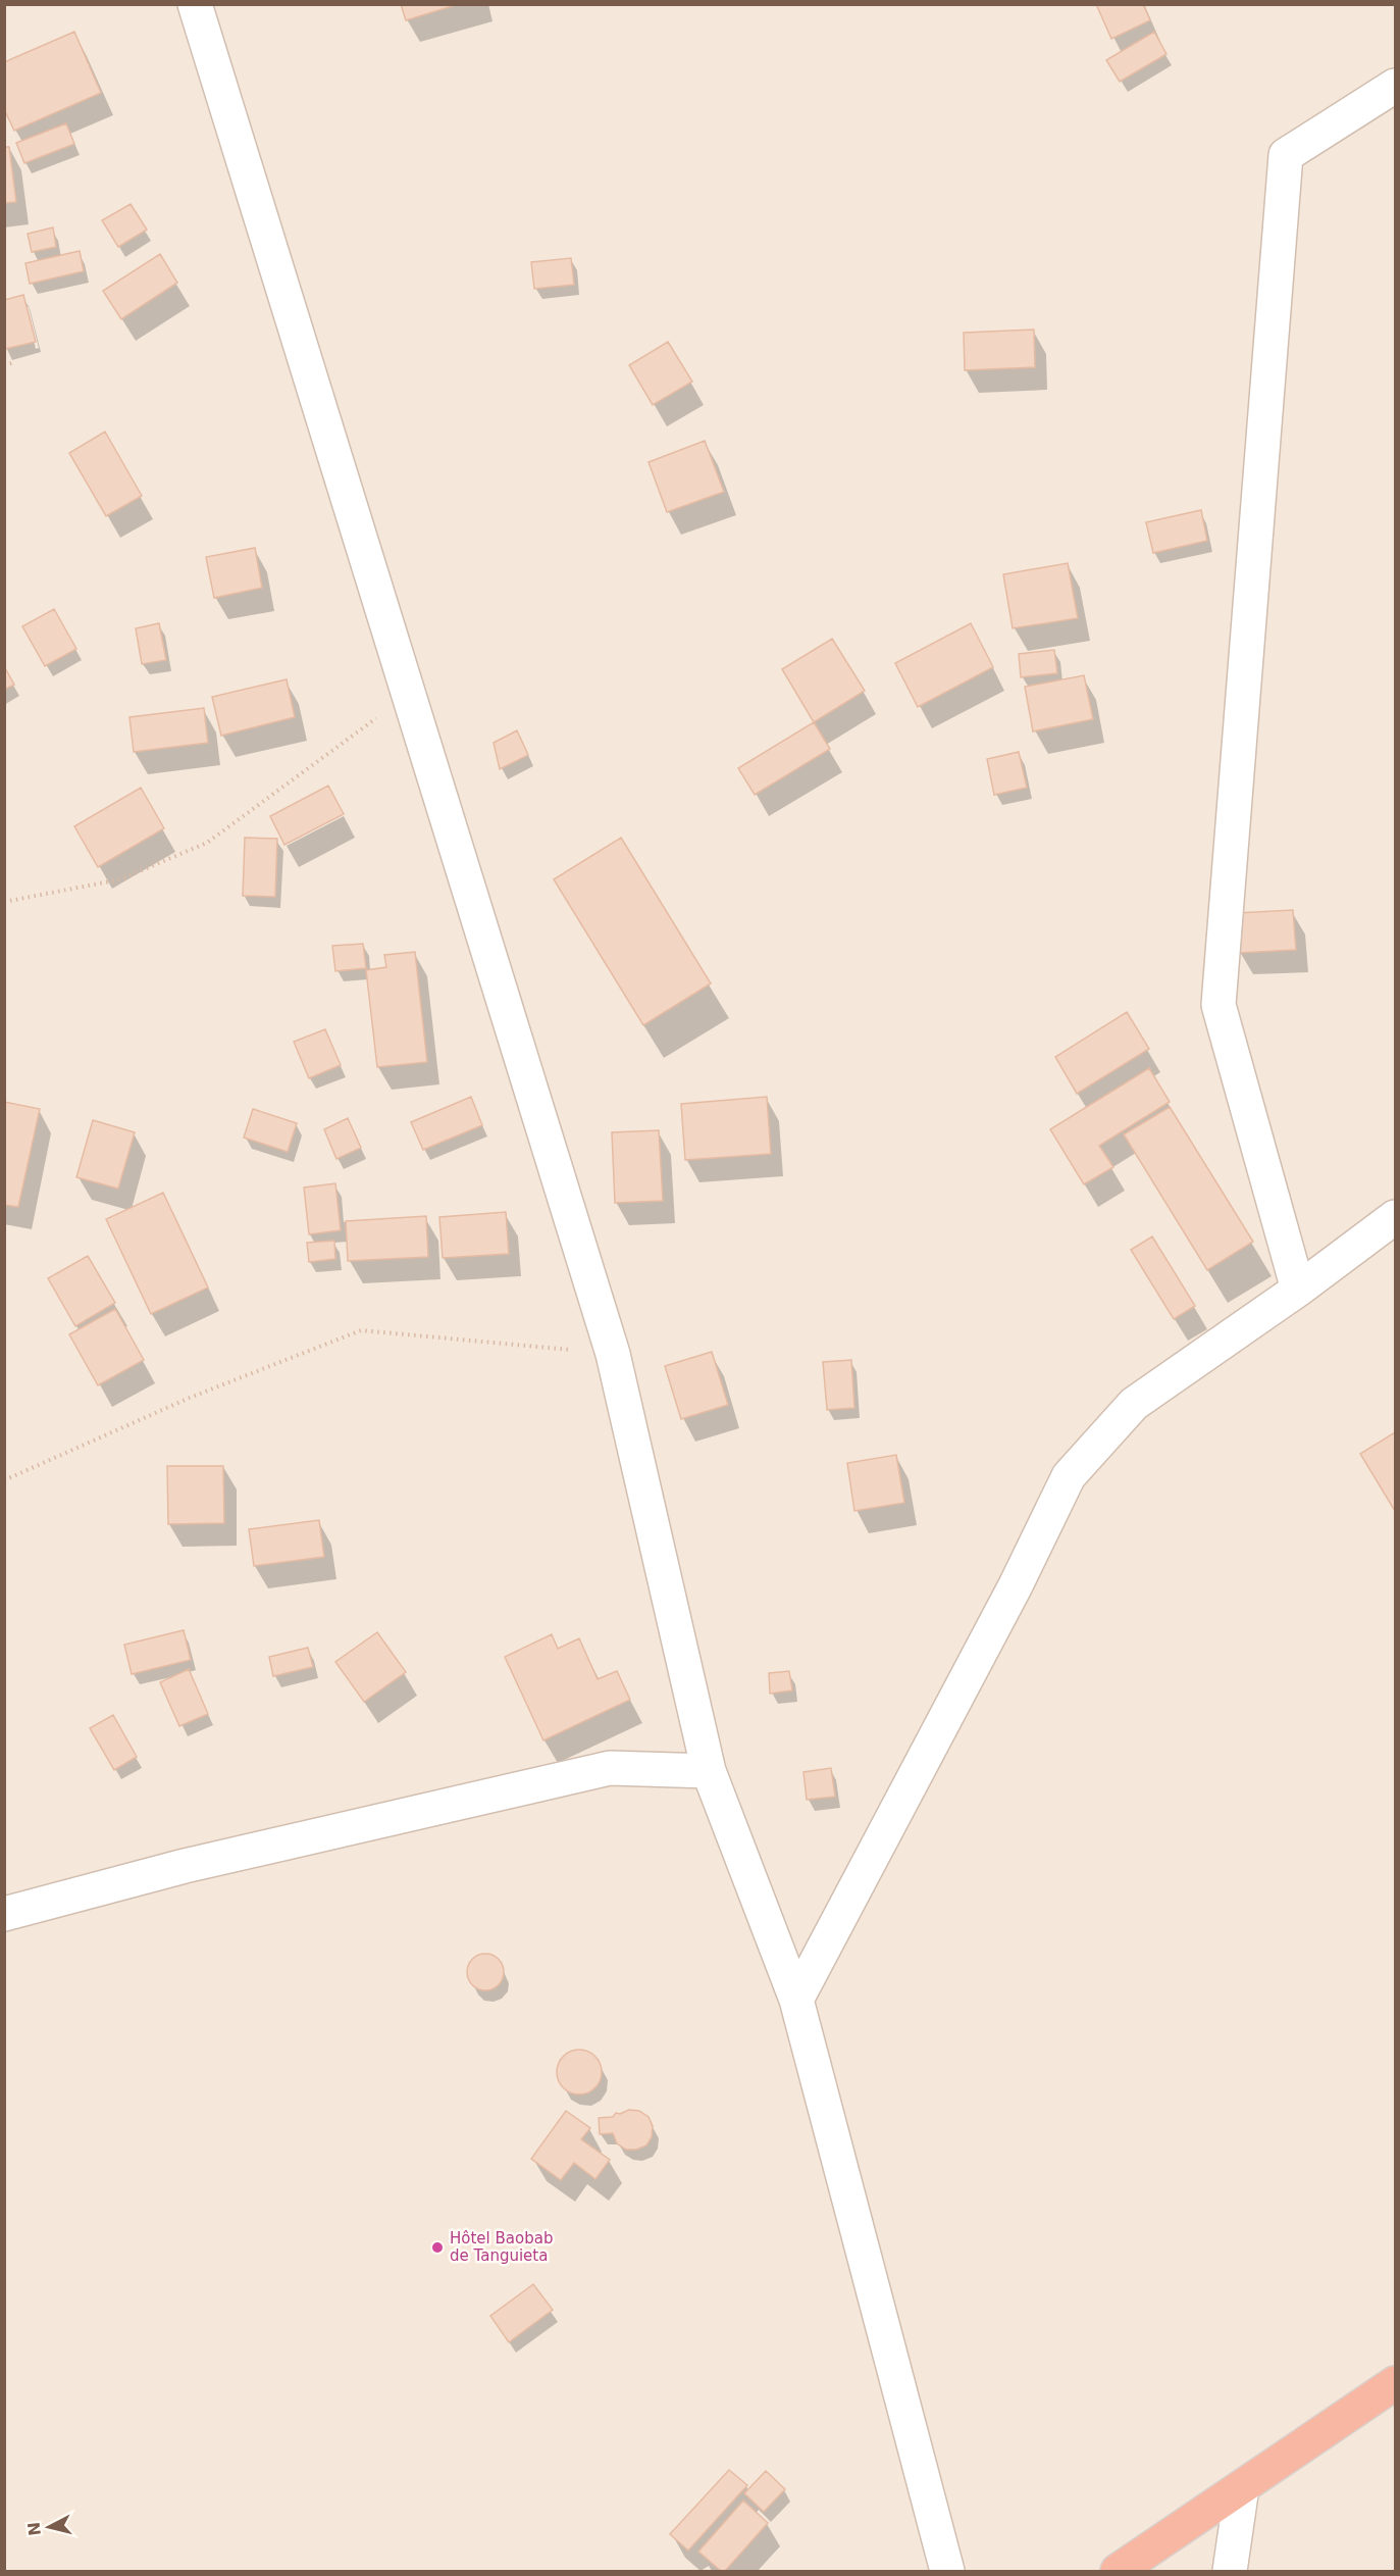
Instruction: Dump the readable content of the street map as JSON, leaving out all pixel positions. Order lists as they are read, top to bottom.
{
  "places": ["Hôtel Baobab de Tanguieta"],
  "north": "left"
}
